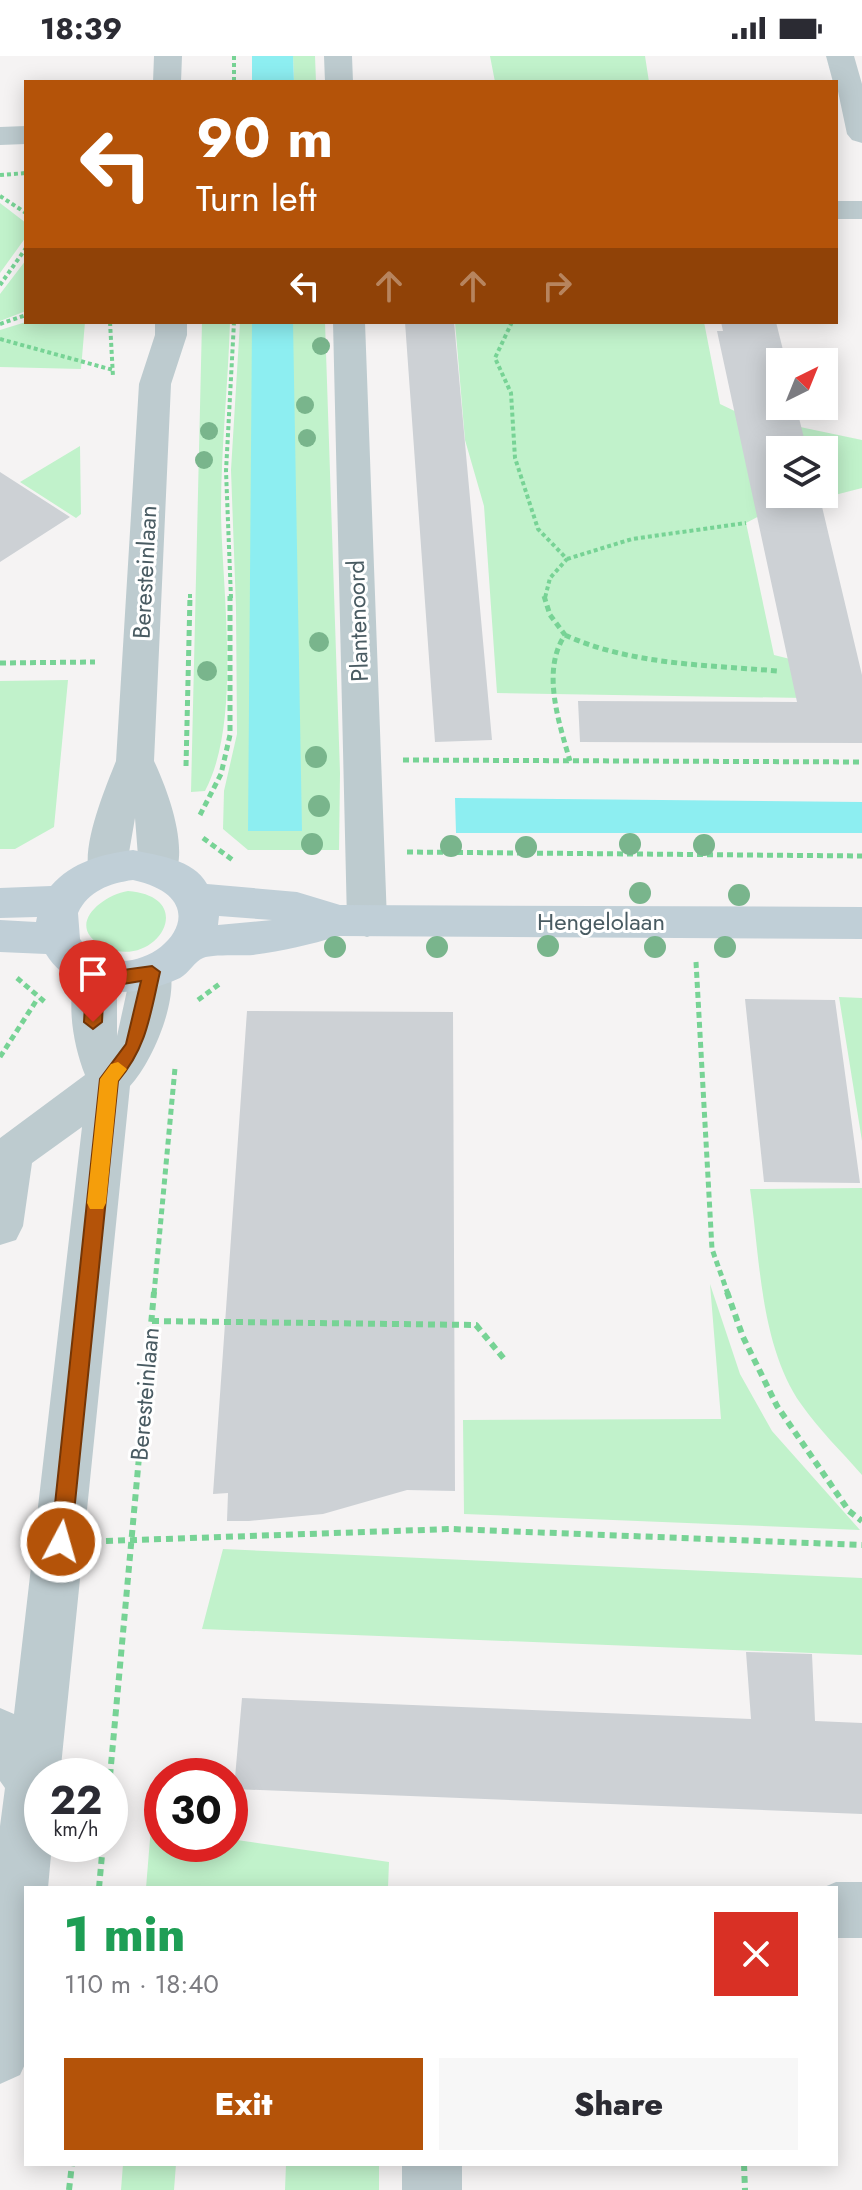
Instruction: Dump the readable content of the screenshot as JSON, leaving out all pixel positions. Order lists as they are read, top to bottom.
{
  "streets": {
    "street": ["Beresteinlaan", "Plantenoord", "Hengelolaan"]
  },
  "crossings": [
    ["Beresteinlaan", "Hengelolaan"],
    ["Plantenoord", "Hengelolaan"]
  ],
  "north": "top right",
  "page": {
    "status": "18:39",
    "turn": ["90 m", "Turn left"],
    "speed": "22 km/h",
    "limit": "30",
    "heading": ["1 min", "110 m · 18:40"],
    "buttons": ["Exit", "Share"]
  }
}
